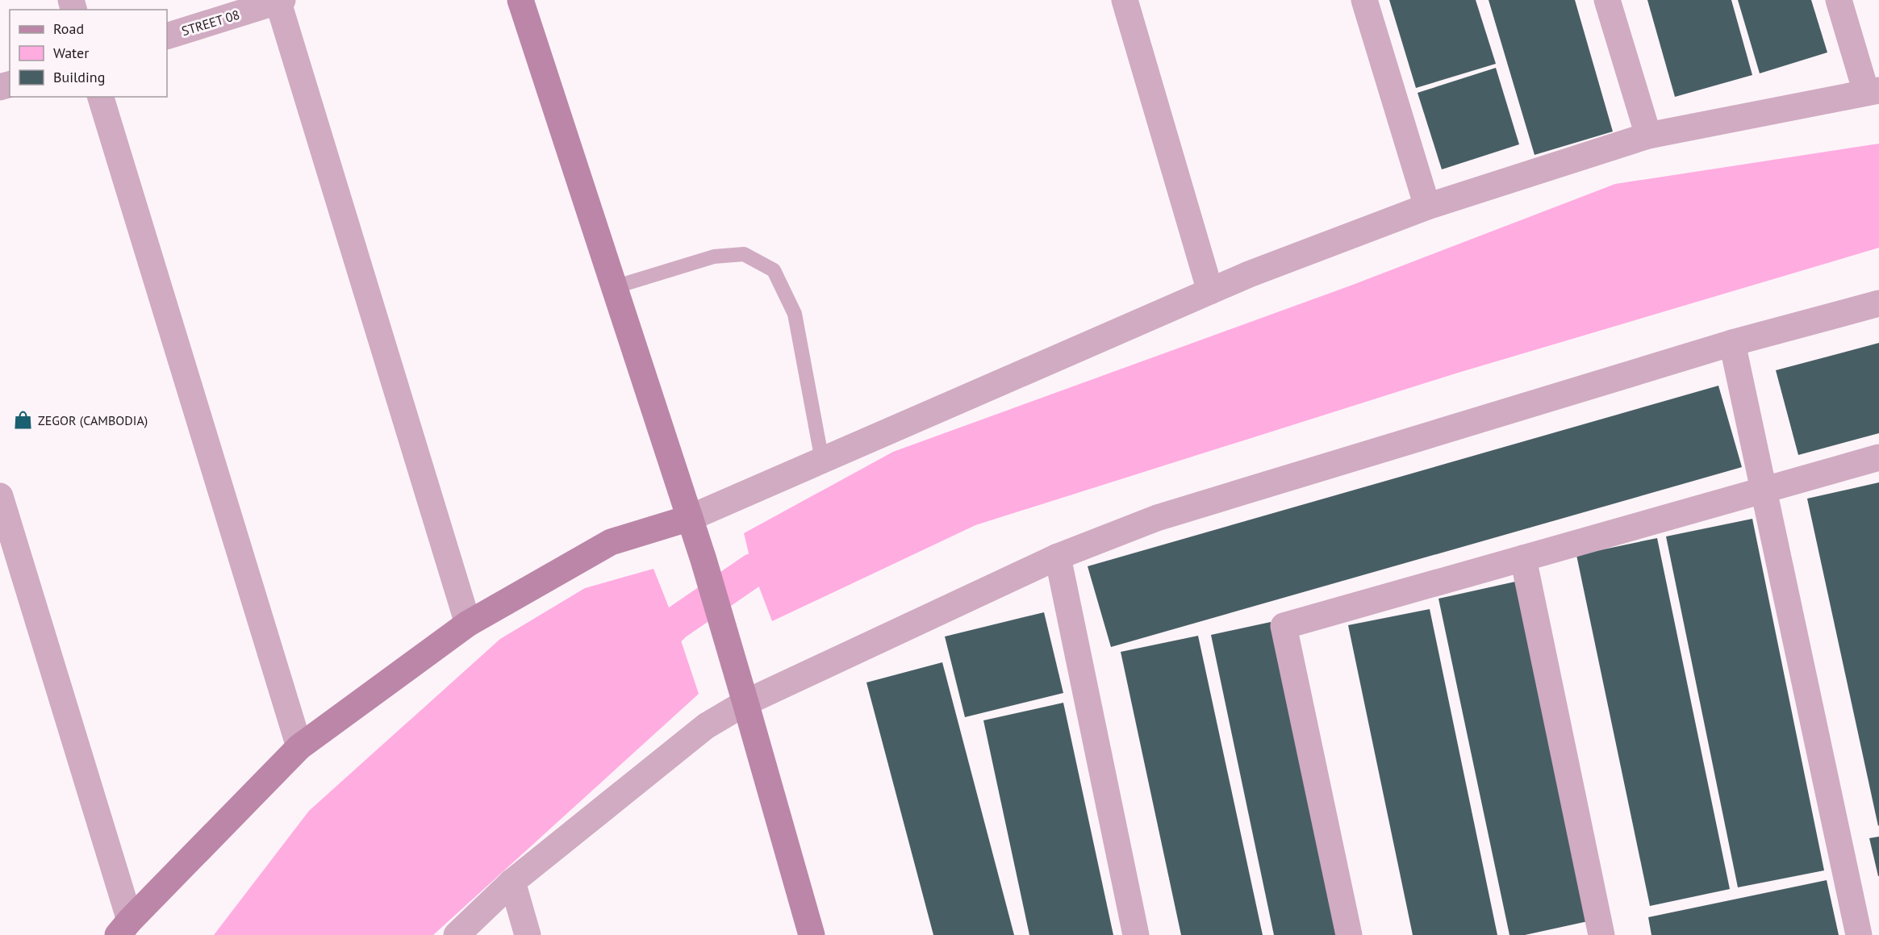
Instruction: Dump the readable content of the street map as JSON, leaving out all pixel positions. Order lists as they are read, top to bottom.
{
  "streets": {
    "street": ["STREET 08"]
  },
  "places": {
    "shop": ["ZEGOR (CAMBODIA)"]
  },
  "legend": ["Road", "Water", "Building"]
}
